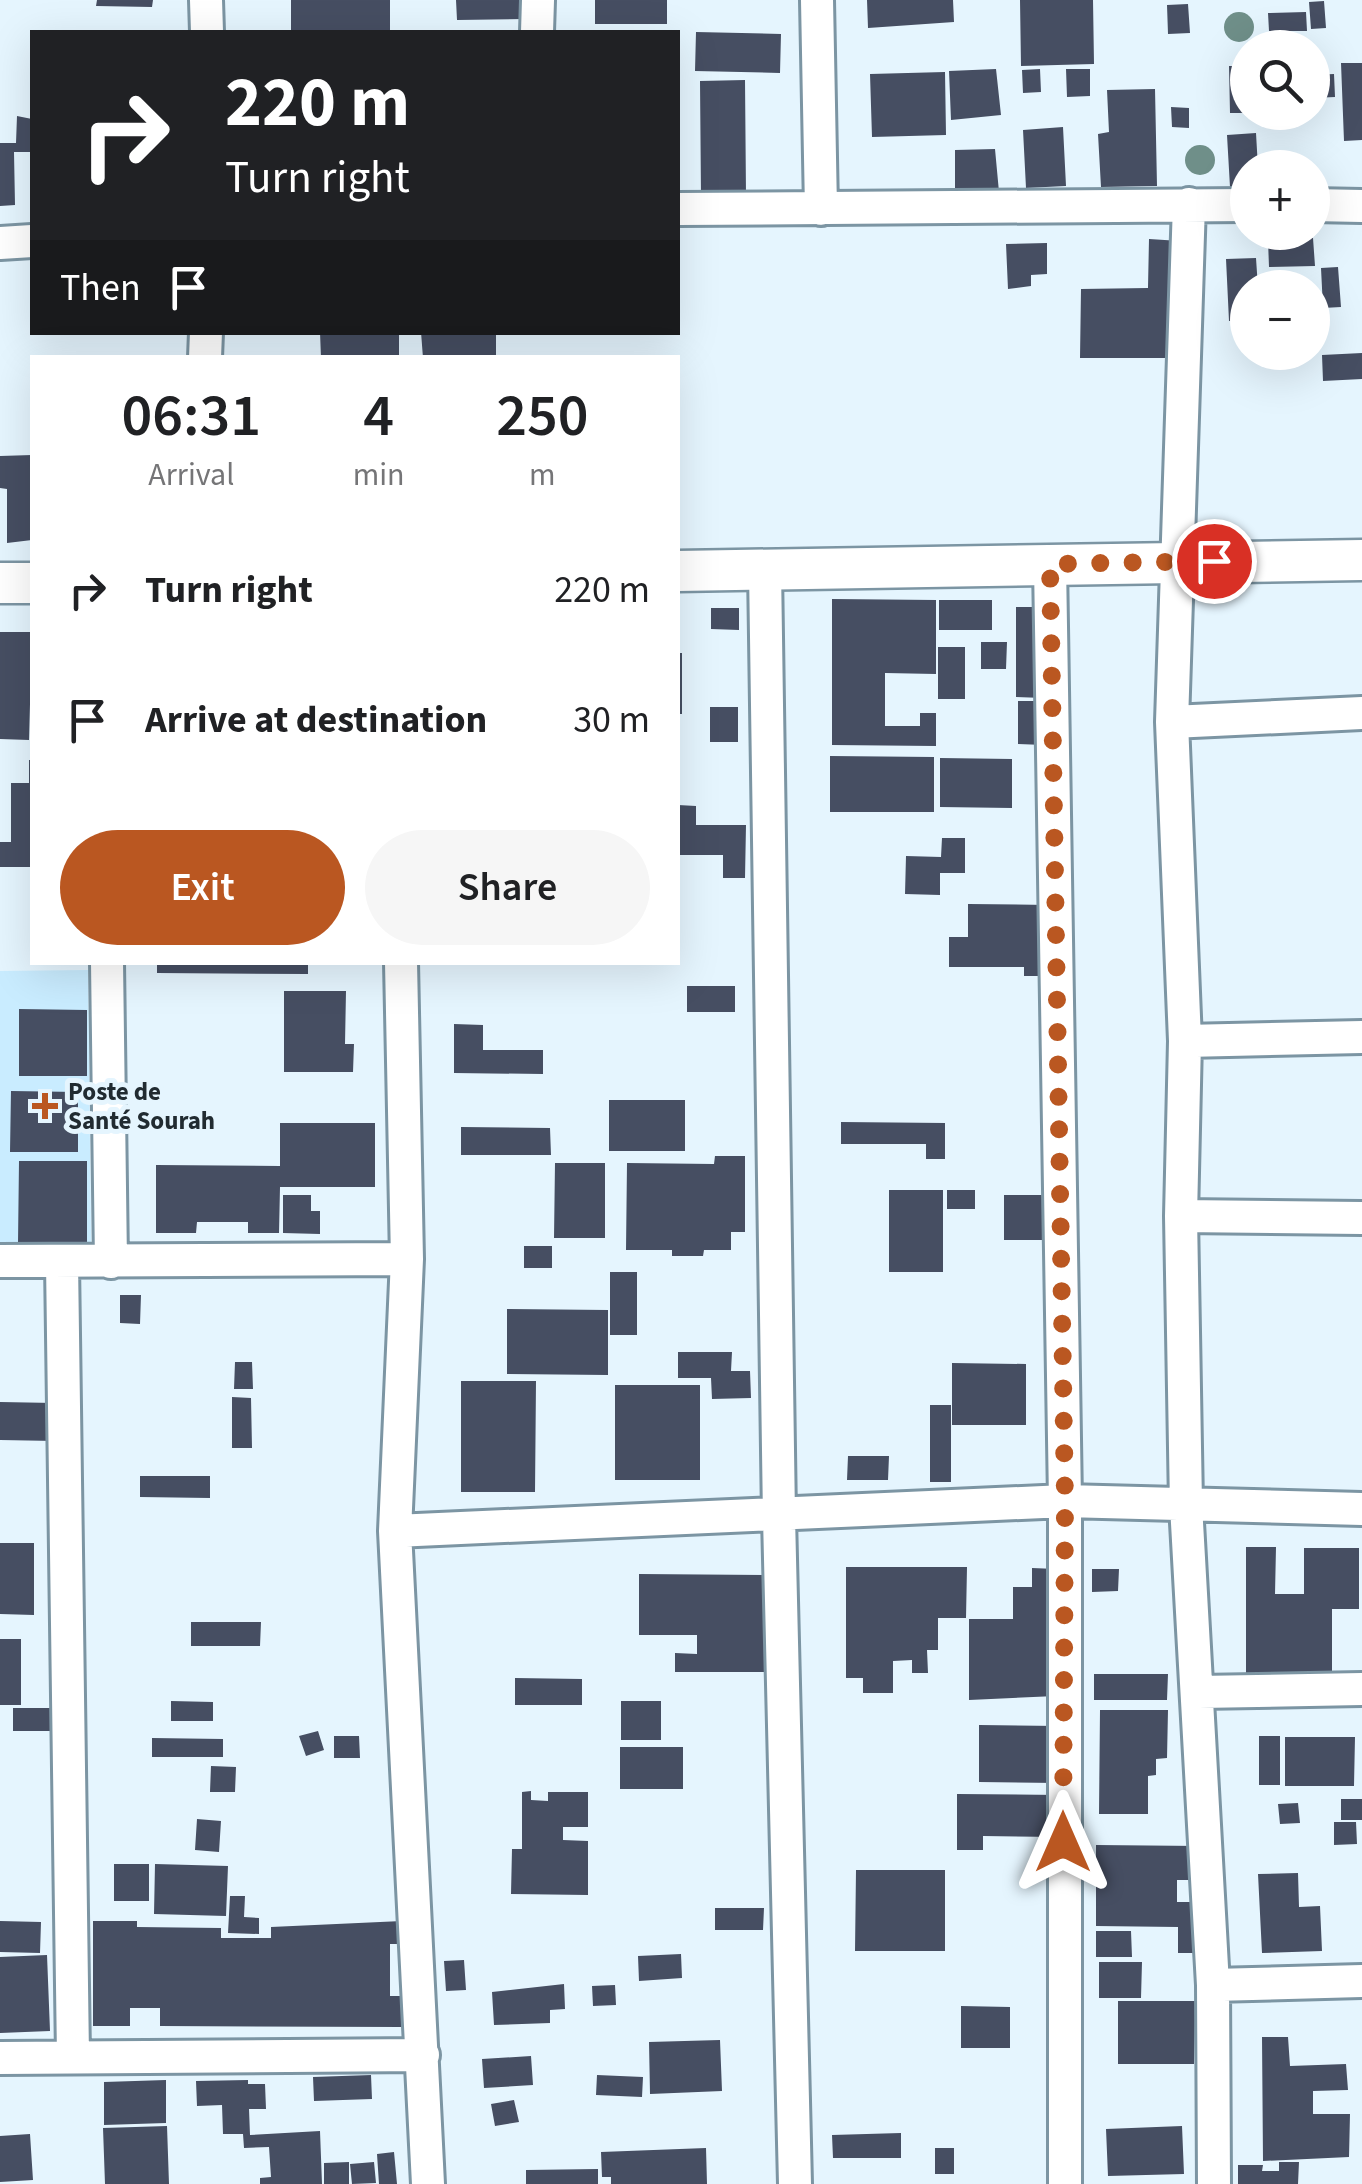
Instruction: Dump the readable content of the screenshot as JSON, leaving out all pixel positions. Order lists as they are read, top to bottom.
{
  "places": {
    "health": ["Poste de Santé Sourah"]
  },
  "page": {
    "map_buttons": ["+", "−"],
    "turn": ["220 m", "Turn right"],
    "then": "Then",
    "eta": [
      "06:31",
      "Arrival",
      "4",
      "min",
      "250",
      "m"
    ],
    "list": [
      {
        "name": "Turn right",
        "value": "220 m"
      },
      {
        "name": "Arrive at destination",
        "value": "30 m"
      }
    ],
    "buttons": ["Exit", "Share"]
  }
}
